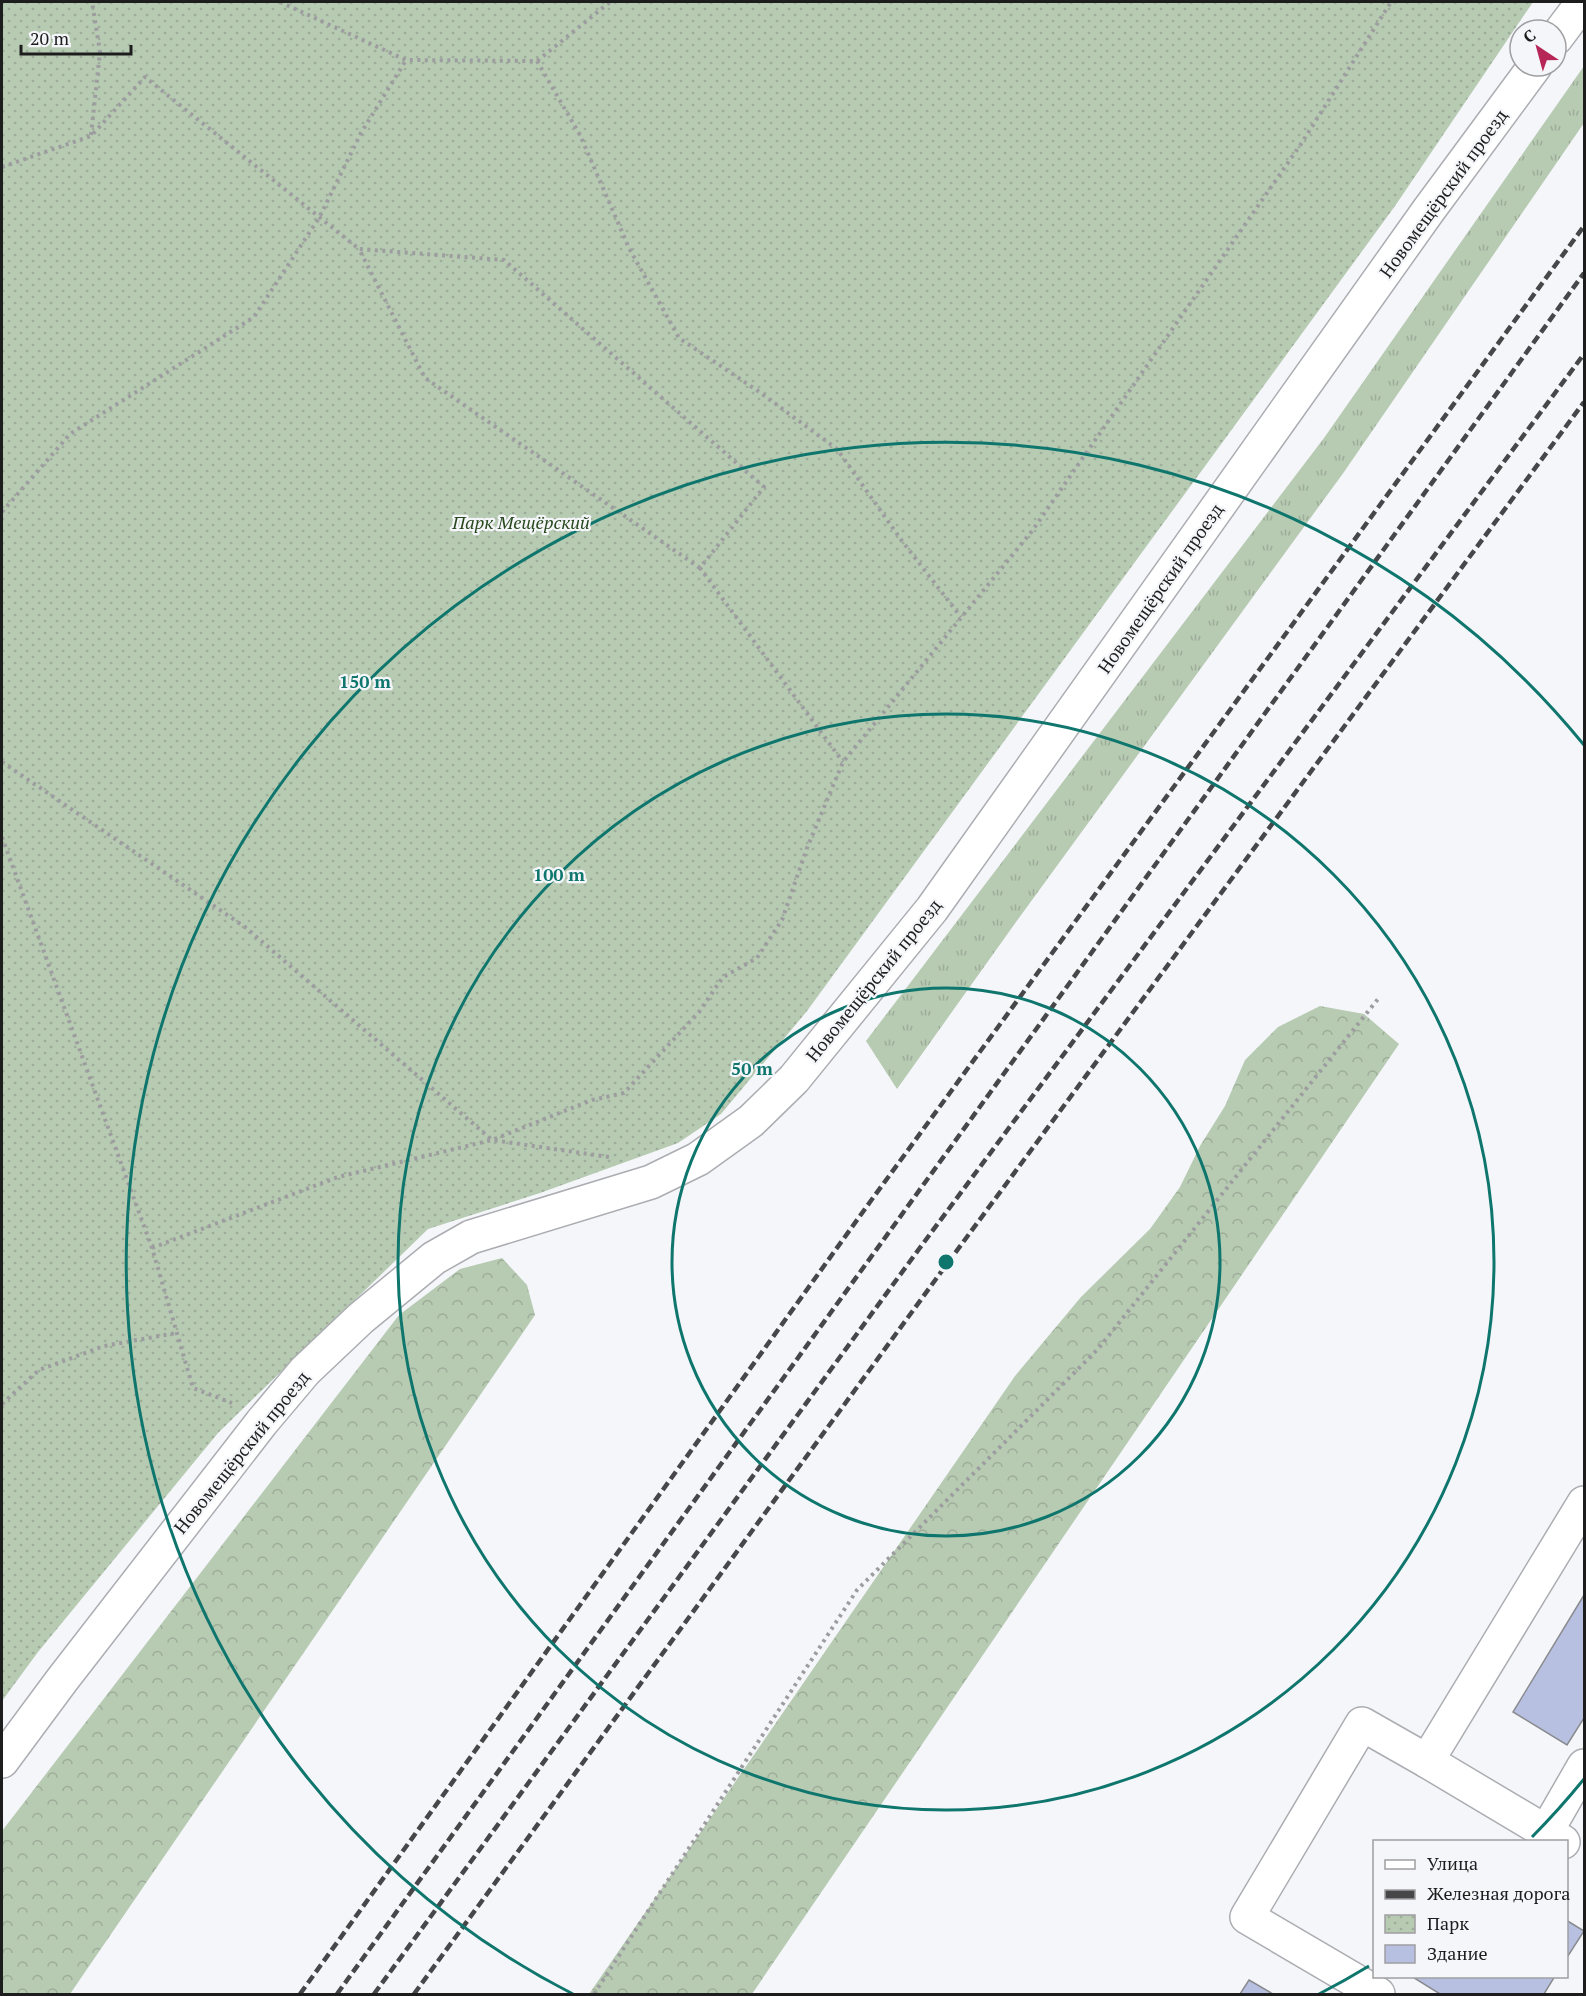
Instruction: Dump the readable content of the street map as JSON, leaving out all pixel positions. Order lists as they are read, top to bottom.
{
  "streets": {
    "street": ["Новомещёрский проезд"]
  },
  "parks": ["Парк Мещёрский"],
  "legend": [
    "Улица",
    "Железная дорога",
    "Парк",
    "Здание"
  ],
  "scale_bar": "20 m",
  "north": "top left",
  "rings": ["150 m", "100 m", "50 m"]
}
